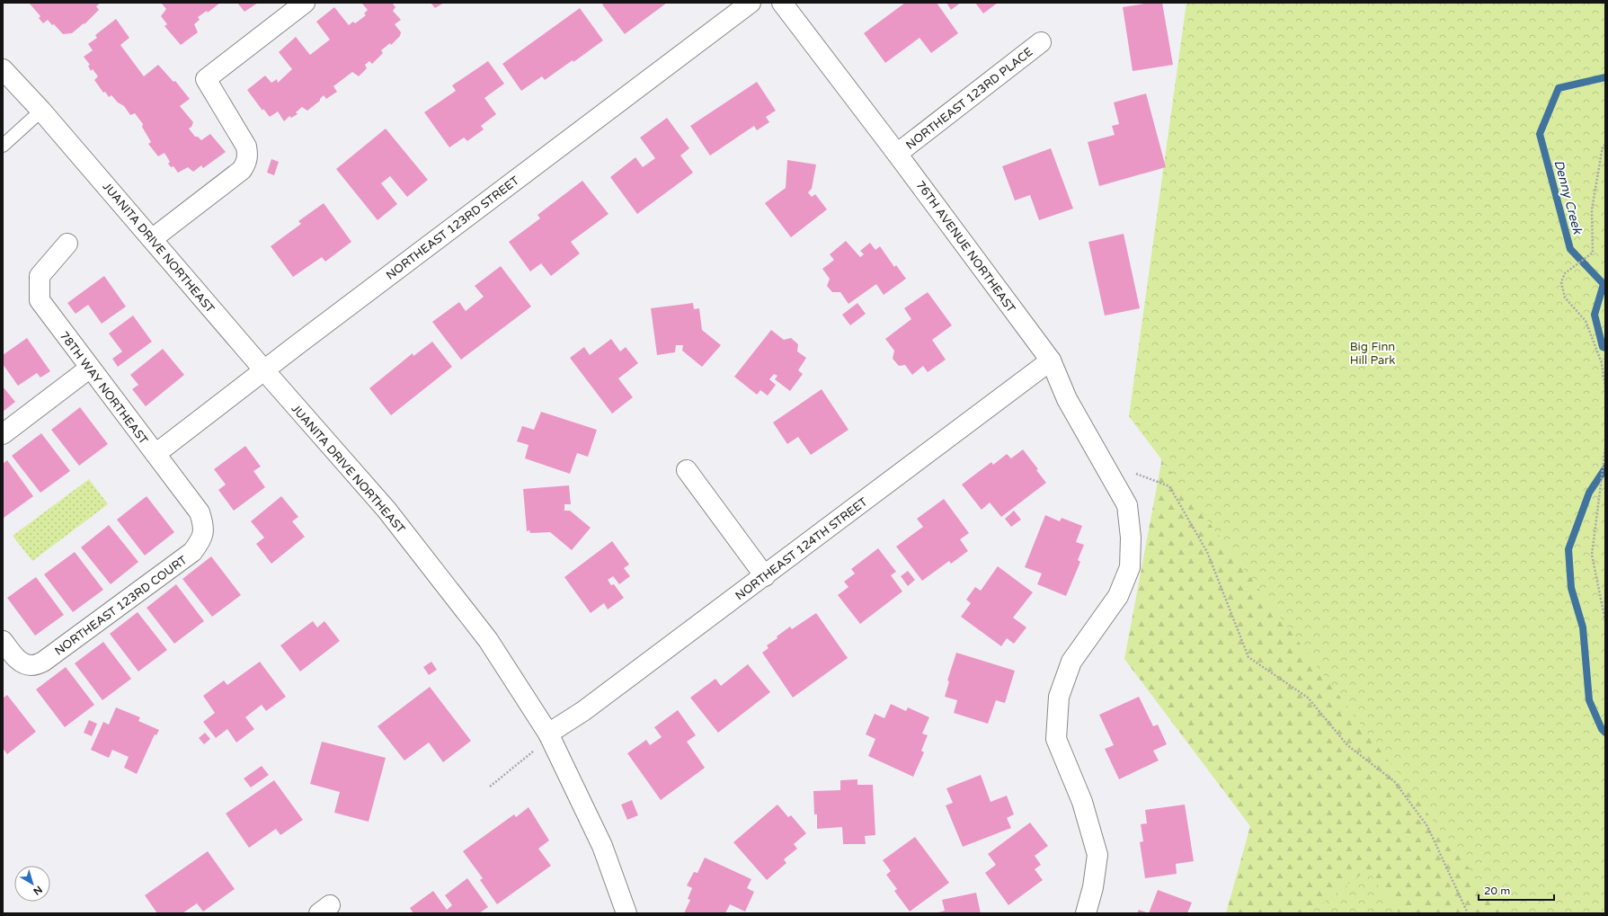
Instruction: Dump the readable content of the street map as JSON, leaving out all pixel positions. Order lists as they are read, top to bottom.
{
  "streets": {
    "street": [
      "NORTHEAST 123RD PLACE",
      "NORTHEAST 123RD STREET",
      "76TH AVENUE NORTHEAST",
      "JUANITA DRIVE NORTHEAST",
      "78TH WAY NORTHEAST",
      "NORTHEAST 124TH STREET",
      "NORTHEAST 123RD COURT"
    ]
  },
  "crossings": [
    ["NORTHEAST 123RD PLACE", "76TH AVENUE NORTHEAST"],
    ["NORTHEAST 123RD STREET", "JUANITA DRIVE NORTHEAST"],
    ["NORTHEAST 123RD STREET", "78TH WAY NORTHEAST"],
    ["76TH AVENUE NORTHEAST", "NORTHEAST 124TH STREET"],
    ["JUANITA DRIVE NORTHEAST", "NORTHEAST 124TH STREET"],
    ["78TH WAY NORTHEAST", "NORTHEAST 123RD COURT"]
  ],
  "water": ["Denny Creek"],
  "parks": ["Big Finn Hill Park"],
  "scale_bar": "20 m",
  "north": "bottom right"
}
